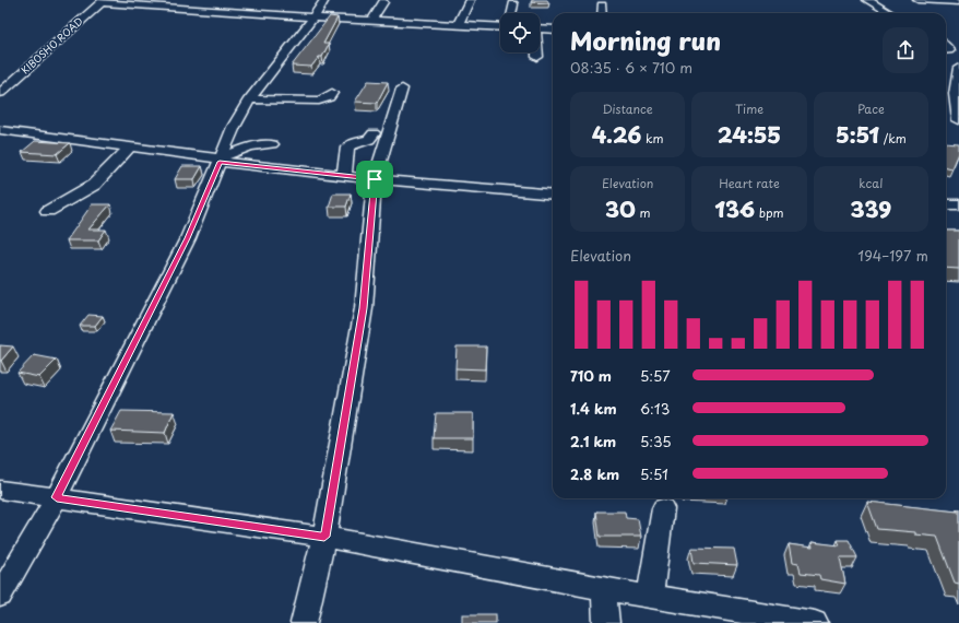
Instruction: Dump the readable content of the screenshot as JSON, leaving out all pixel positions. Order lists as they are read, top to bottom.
{
  "streets": {
    "street": ["KIBOSHO ROAD"]
  },
  "page": {
    "heading": ["Morning run", "08:35 · 6 × 710 m"],
    "stats": [
      ["Distance", "4.26 km"],
      ["Time", "24:55"],
      ["Pace", "5:51 /km"],
      ["Elevation", "30 m"],
      ["Heart rate", "136 bpm"],
      ["kcal", "339"]
    ],
    "chart": ["Elevation", "194–197 m"],
    "list": [
      {
        "name": "710 m",
        "note": "5:57"
      },
      {
        "name": "1.4 km",
        "note": "6:13"
      },
      {
        "name": "2.1 km",
        "note": "5:35"
      },
      {
        "name": "2.8 km",
        "note": "5:51"
      }
    ]
  }
}
